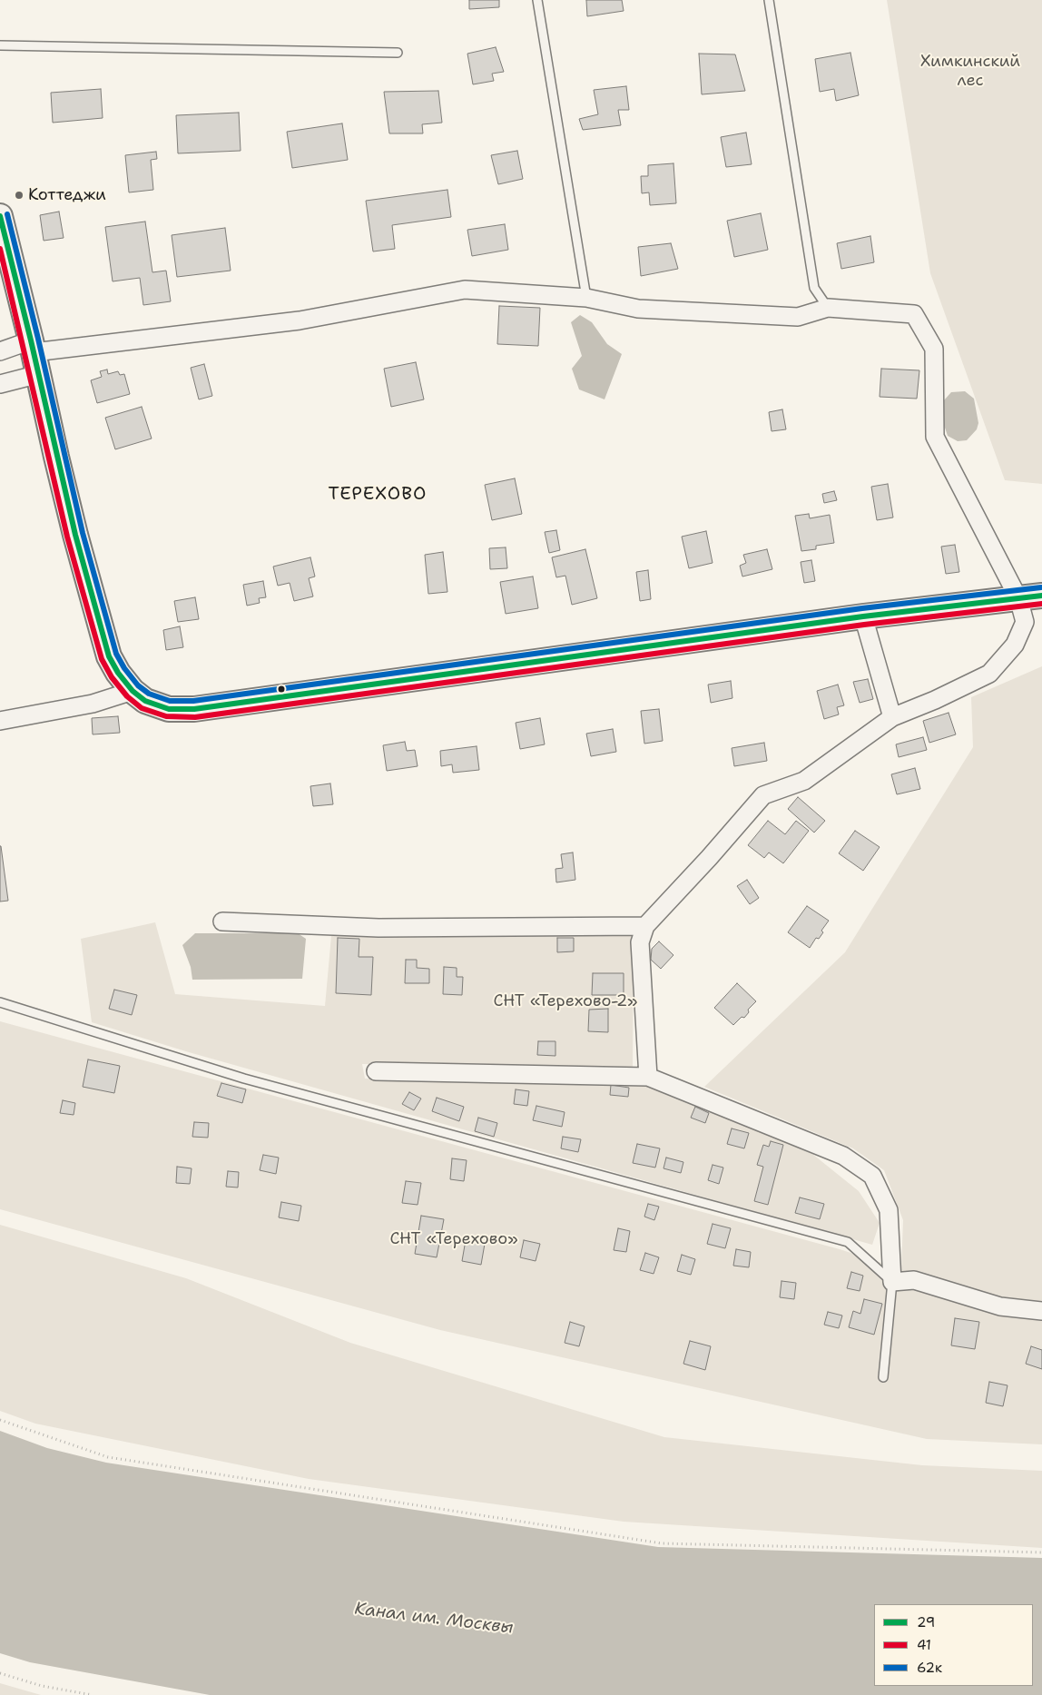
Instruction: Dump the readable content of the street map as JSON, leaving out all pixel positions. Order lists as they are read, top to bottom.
{
  "districts": ["ТЕРЕХОВО"],
  "water": ["Канал им. Москвы"],
  "parks": ["Химкинский лес", "СНТ «Терехово-2»", "СНТ «Терехово»"],
  "places": ["Коттеджи"],
  "lines": ["transit line 62к", "transit line 29", "transit line 41"],
  "legend": ["29", "41", "62к"]
}
